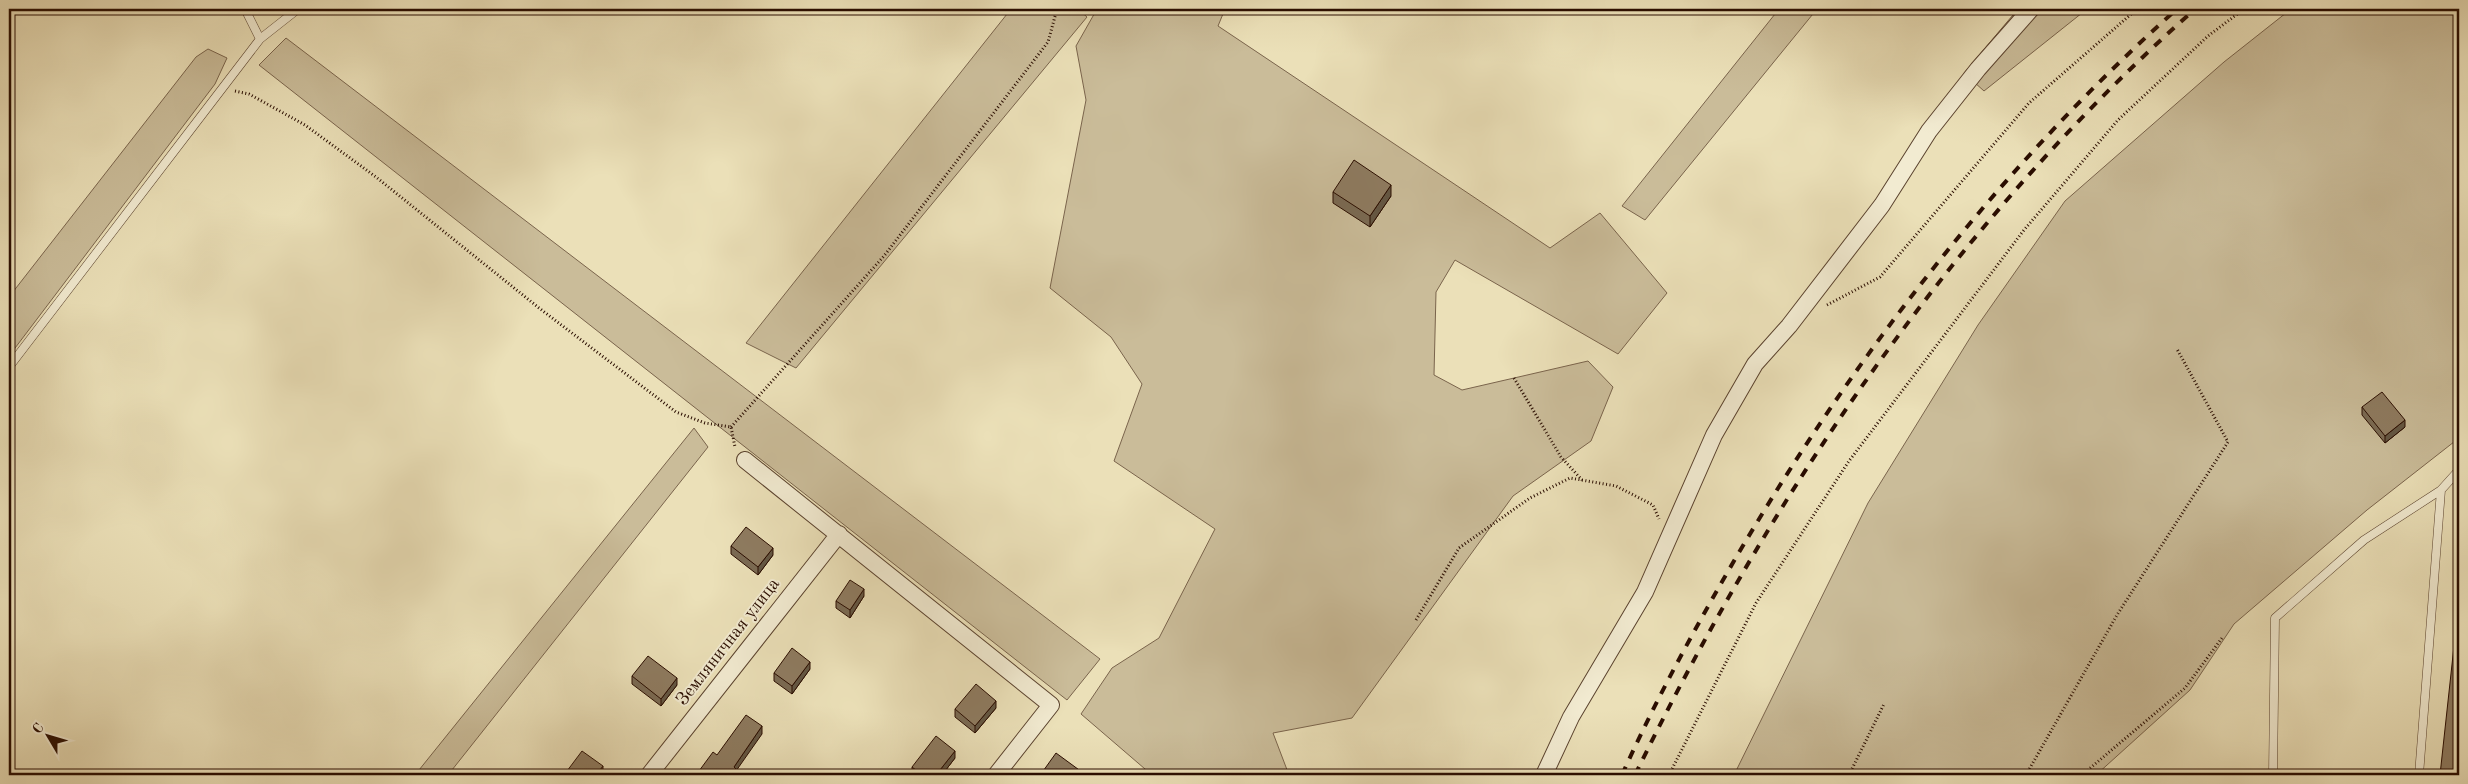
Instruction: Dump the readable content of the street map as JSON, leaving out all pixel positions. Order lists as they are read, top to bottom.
{
  "streets": {
    "street": ["Земляничная улица"]
  },
  "north": "top left"
}
